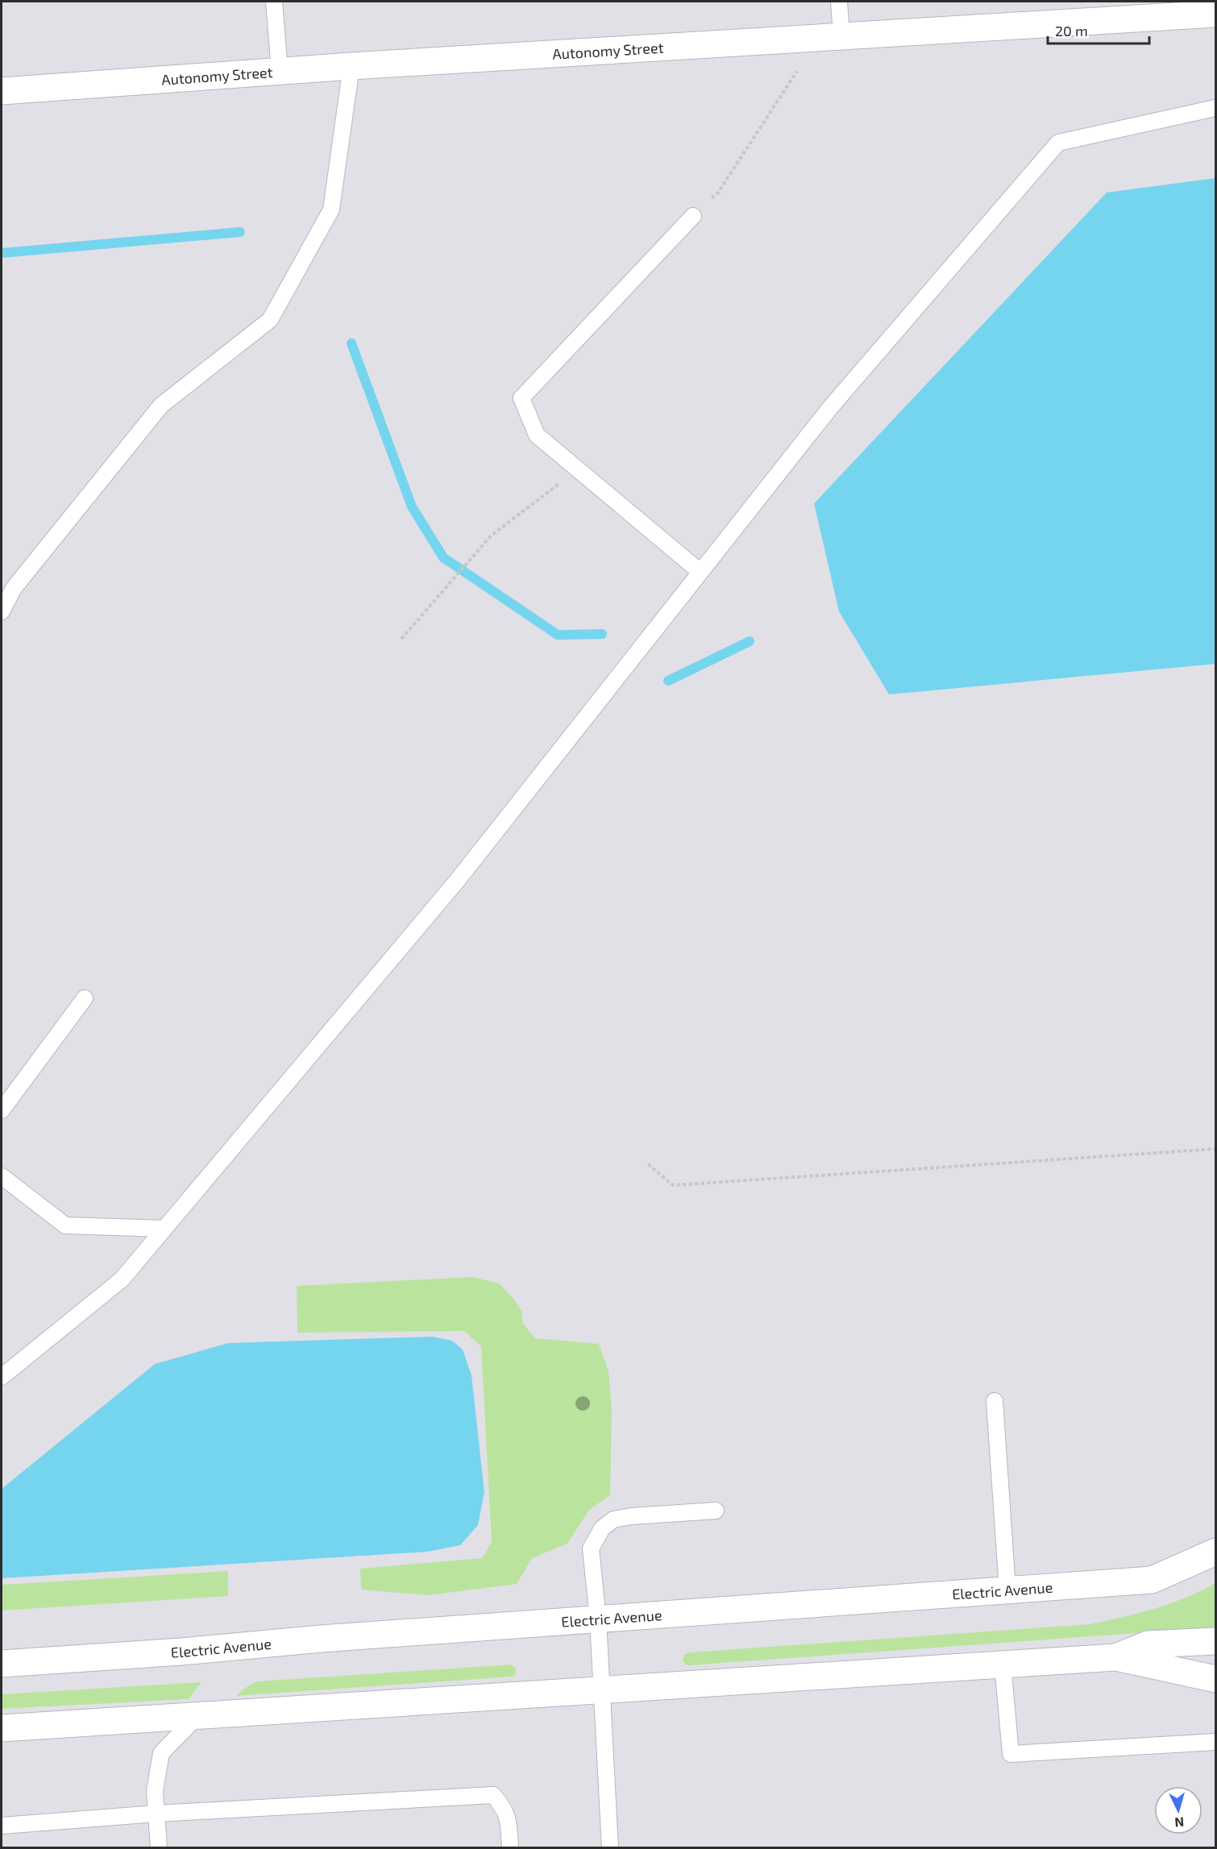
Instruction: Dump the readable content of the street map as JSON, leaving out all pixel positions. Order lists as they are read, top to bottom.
{
  "streets": {
    "street": ["Autonomy Street", "Electric Avenue"]
  },
  "scale_bar": "20 m",
  "north": "bottom"
}
